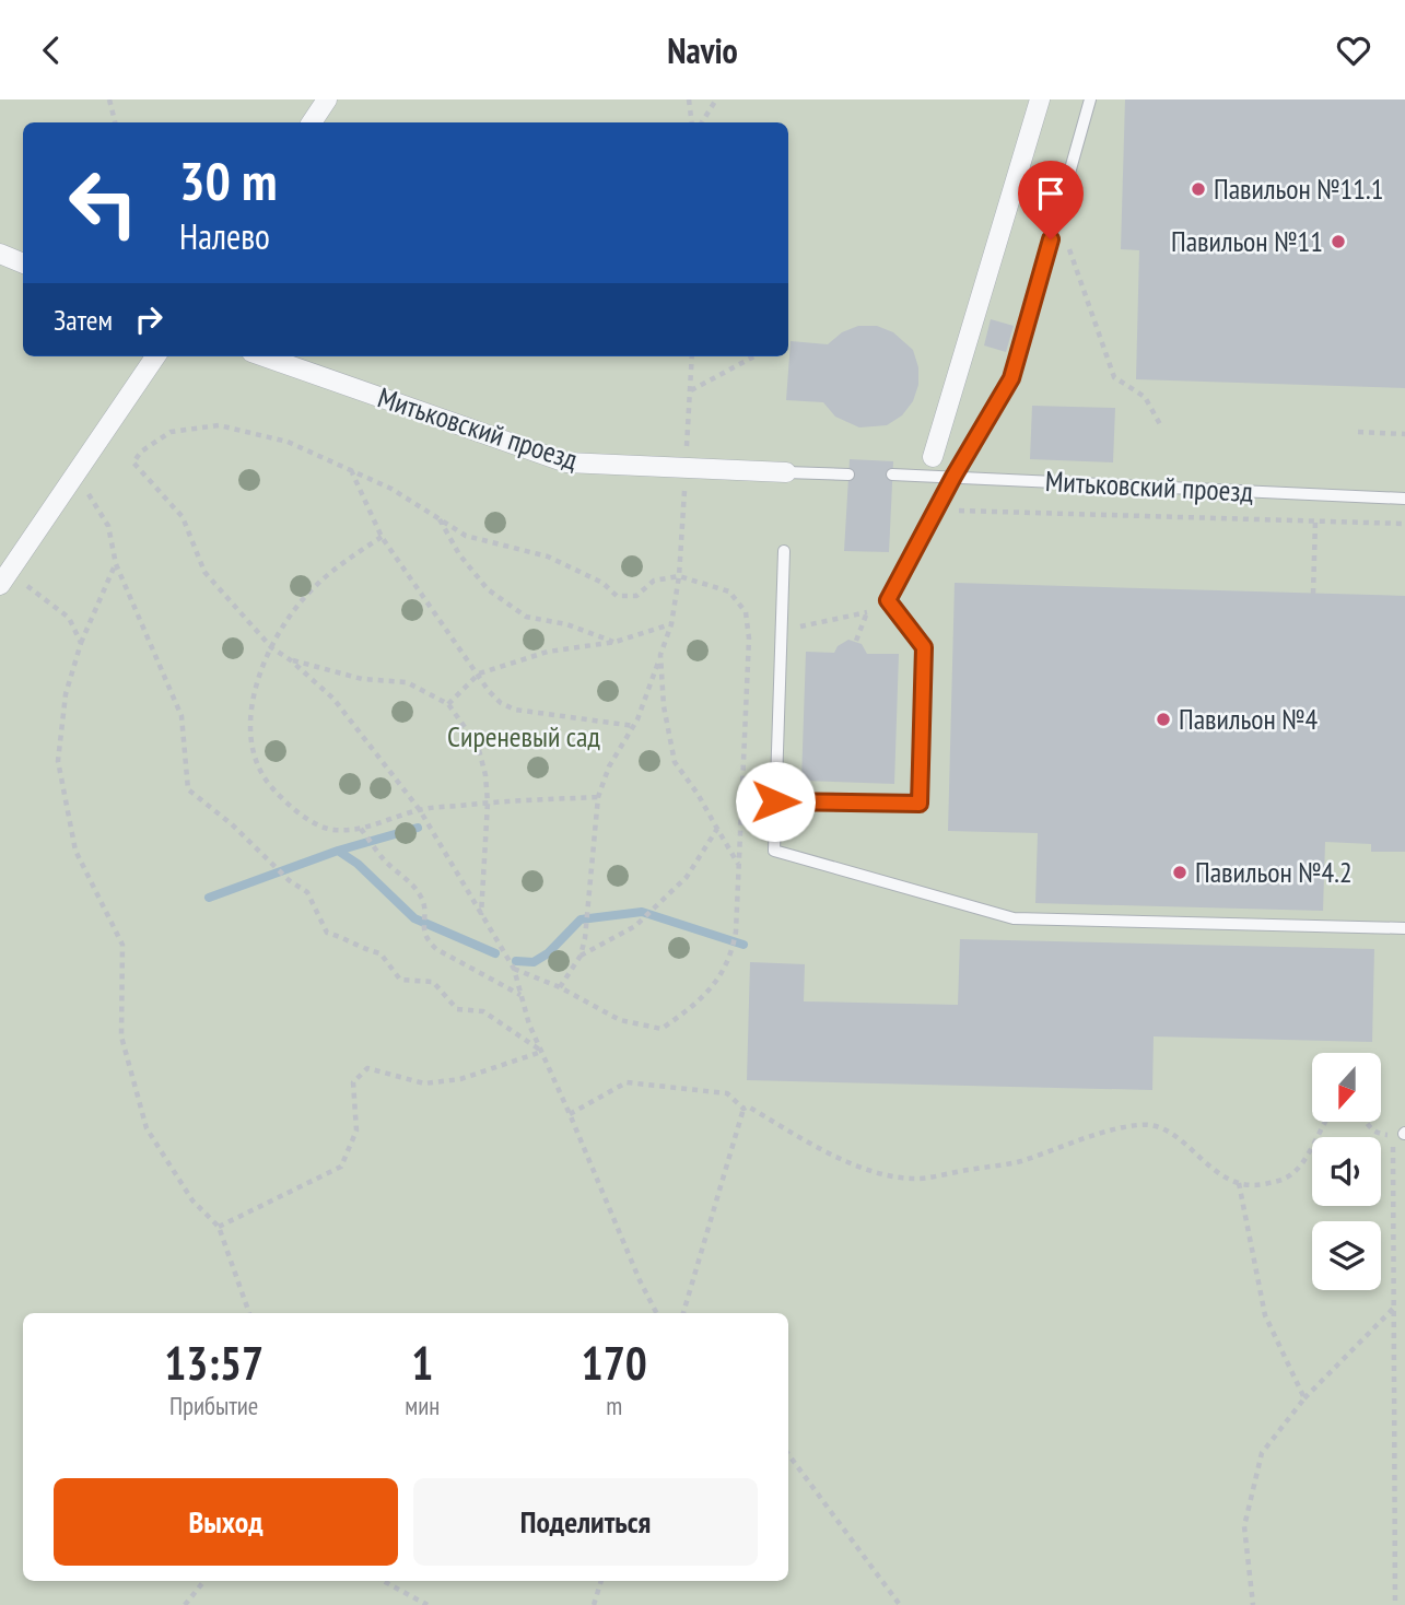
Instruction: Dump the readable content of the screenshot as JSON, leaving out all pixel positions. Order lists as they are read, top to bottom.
{
  "streets": {
    "street": ["Митьковский проезд"]
  },
  "parks": ["Сиреневый сад"],
  "places": [
    "Павильон №11.1",
    "Павильон №11",
    "Павильон №4",
    "Павильон №4.2"
  ],
  "north": "bottom",
  "page": {
    "header": "Navio",
    "turn": ["30 m", "Налево"],
    "then": "Затем",
    "eta": [
      "13:57",
      "Прибытие",
      "1",
      "мин",
      "170",
      "m"
    ],
    "buttons": ["Выход", "Поделиться"]
  }
}
